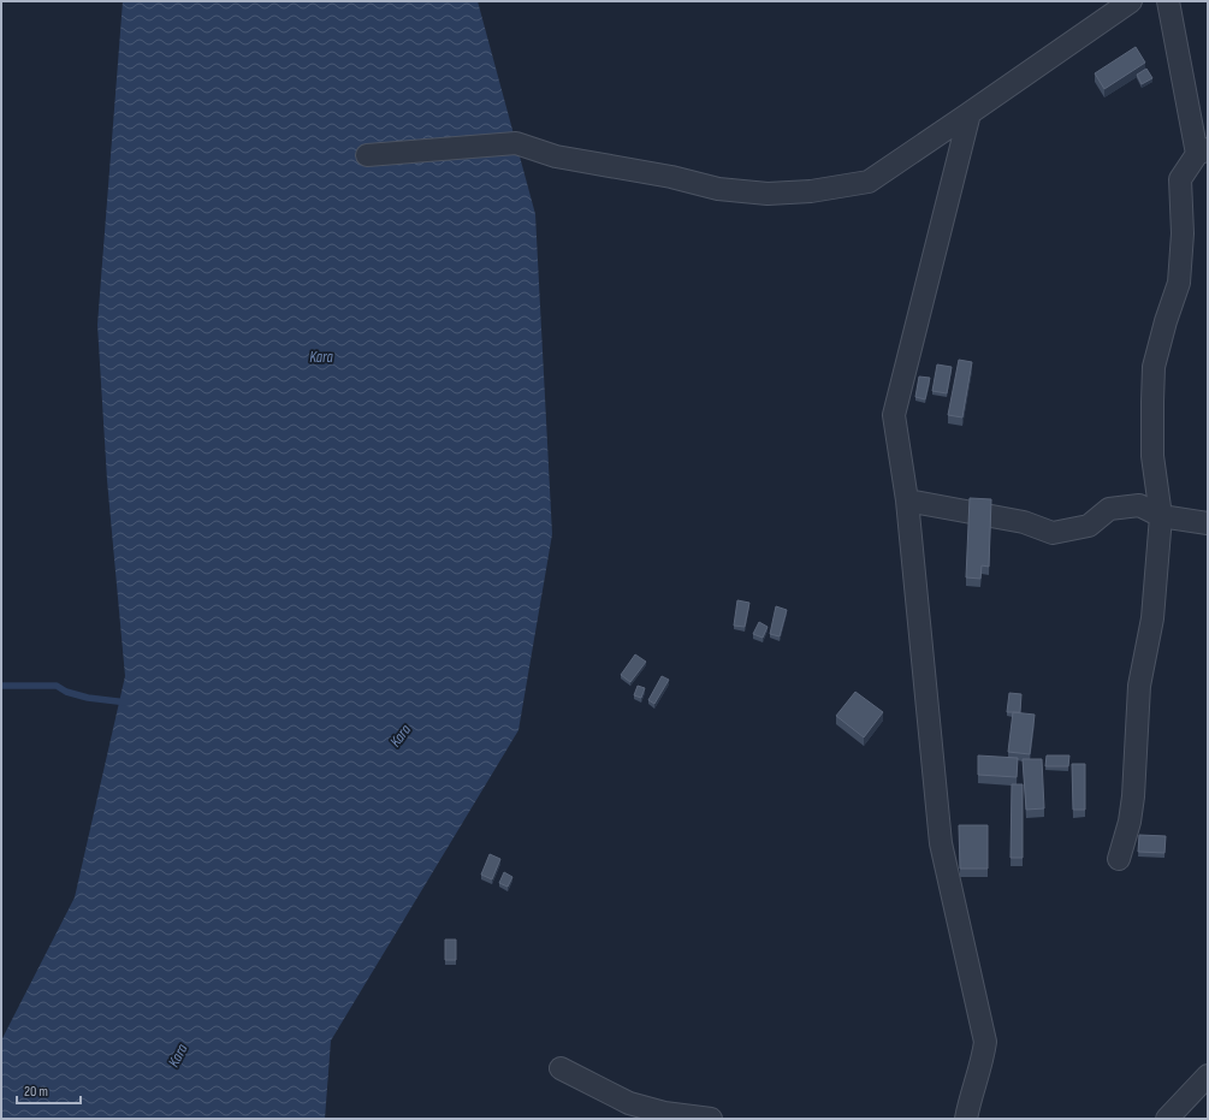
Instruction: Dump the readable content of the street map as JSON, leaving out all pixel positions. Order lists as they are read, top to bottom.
{
  "water": ["Kara"],
  "scale_bar": "20 m"
}
